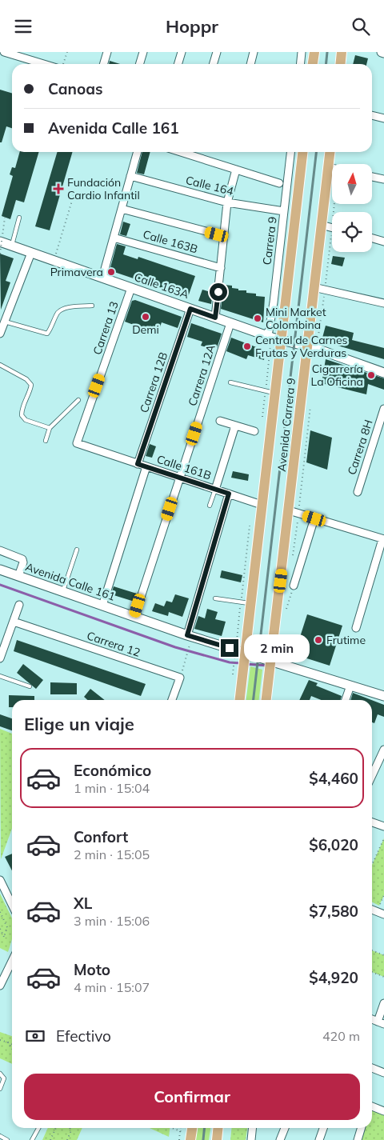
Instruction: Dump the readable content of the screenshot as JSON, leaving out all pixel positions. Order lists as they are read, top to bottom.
{
  "streets": {
    "main road": ["Calle 163A", "Avenida Carrera 9", "Avenida Calle 161"],
    "street": [
      "Calle 164",
      "Carrera 9",
      "Calle 163B",
      "Carrera 13",
      "Carrera 12A",
      "Carrera 12B",
      "Carrera 8H",
      "Calle 161B",
      "Carrera 12"
    ]
  },
  "crossings": [
    ["Calle 164", "Carrera 9"],
    ["Carrera 9", "Calle 163A"],
    ["Calle 163A", "Carrera 13"],
    ["Calle 163A", "Carrera 12A"],
    ["Calle 163A", "Carrera 12B"],
    ["Calle 163A", "Avenida Carrera 9"],
    ["Carrera 13", "Calle 161B"],
    ["Carrera 12A", "Calle 161B"],
    ["Carrera 12A", "Avenida Calle 161"],
    ["Carrera 12B", "Calle 161B"],
    ["Avenida Carrera 9", "Calle 161B"],
    ["Avenida Carrera 9", "Avenida Calle 161"]
  ],
  "places": {
    "health": ["Fundación Cardio Infantil"],
    "other": [
      "Primavera",
      "Demi",
      "Mini Market Colombina",
      "Central de Carnes Frutas y Verduras",
      "Cigarrería La Oficina",
      "Frutime"
    ]
  },
  "north": "top",
  "page": {
    "header": "Hoppr",
    "banner": ["Canoas", "Avenida Calle 161"],
    "bubble": "2 min",
    "heading": "Elige un viaje",
    "list": [
      {
        "name": "Económico",
        "note": "1 min · 15:04",
        "value": "$4,460"
      },
      {
        "name": "Confort",
        "note": "2 min · 15:05",
        "value": "$6,020"
      },
      {
        "name": "XL",
        "note": "3 min · 15:06",
        "value": "$7,580"
      },
      {
        "name": "Moto",
        "note": "4 min · 15:07",
        "value": "$4,920"
      }
    ],
    "pay": ["Efectivo", "420 m"],
    "buttons": "Confirmar"
  }
}
